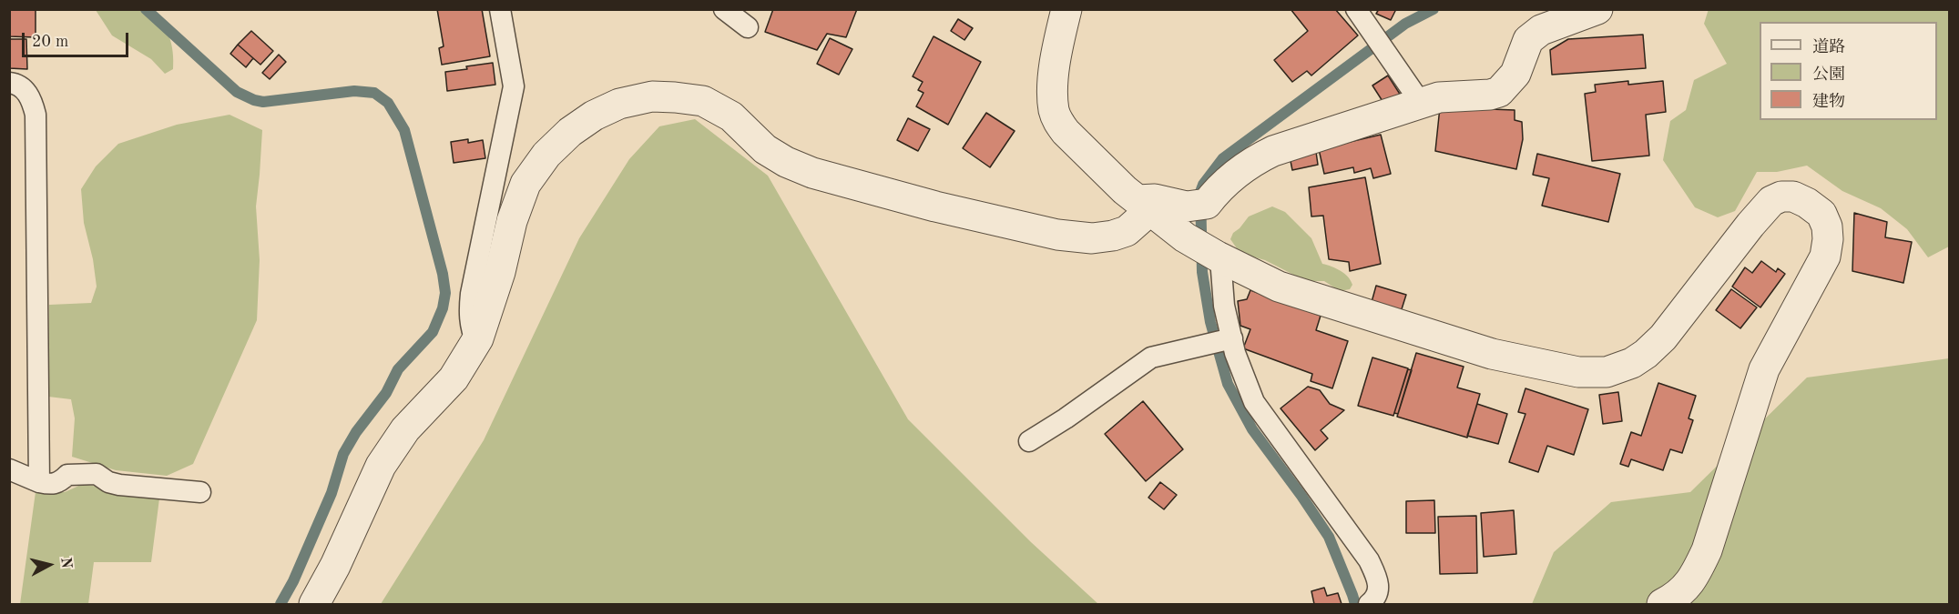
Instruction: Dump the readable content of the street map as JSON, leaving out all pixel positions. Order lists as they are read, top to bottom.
{
  "legend": ["道路", "公園", "建物"],
  "scale_bar": "20 m",
  "north": "right"
}
